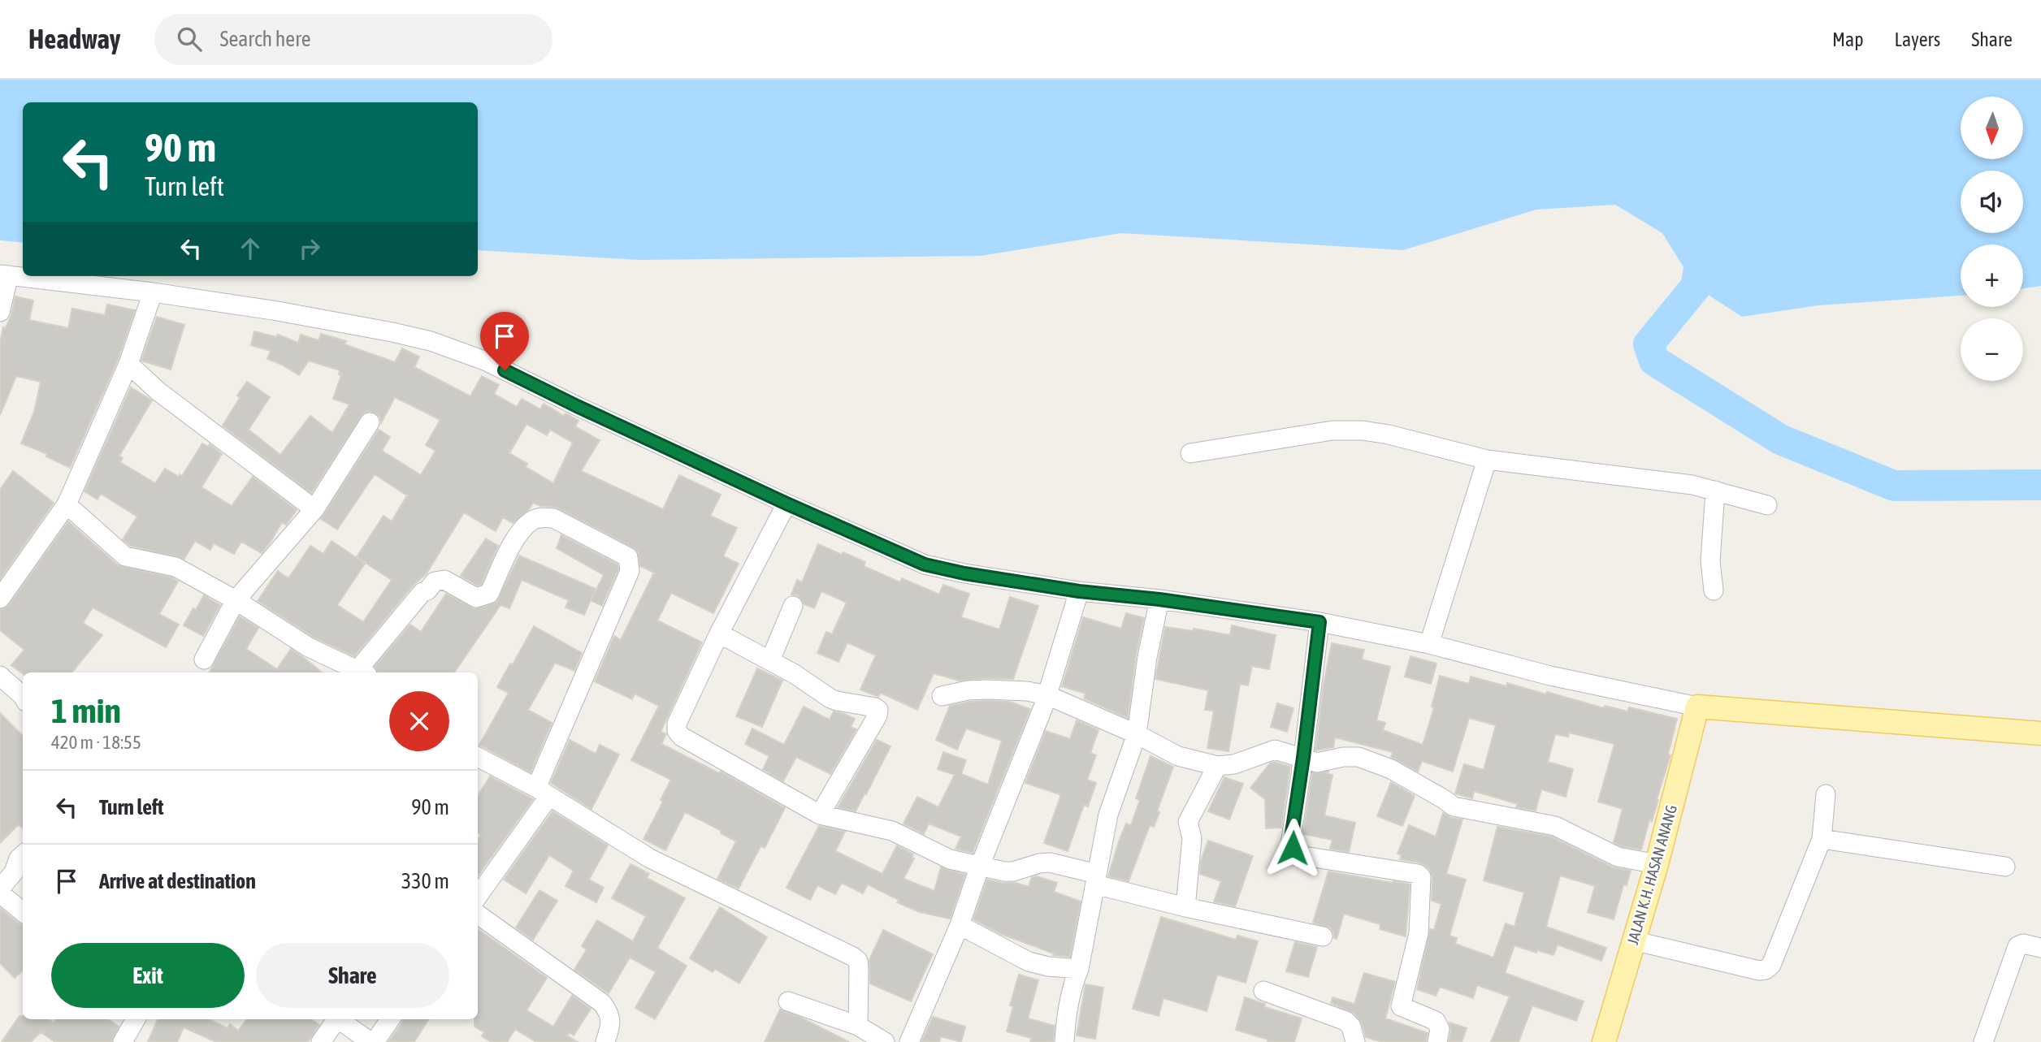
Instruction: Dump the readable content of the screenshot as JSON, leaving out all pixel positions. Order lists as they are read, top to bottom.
{
  "streets": {
    "main road": ["JALAN K.H. HASAN ANANG"]
  },
  "north": "bottom",
  "page": {
    "header": "Headway",
    "search": "Search here",
    "nav": ["Map", "Layers", "Share"],
    "map_buttons": ["+", "−"],
    "turn": ["90 m", "Turn left"],
    "heading": ["1 min", "420 m · 18:55"],
    "list": [
      {
        "name": "Turn left",
        "value": "90 m"
      },
      {
        "name": "Arrive at destination",
        "value": "330 m"
      }
    ],
    "buttons": ["Exit", "Share"]
  }
}
